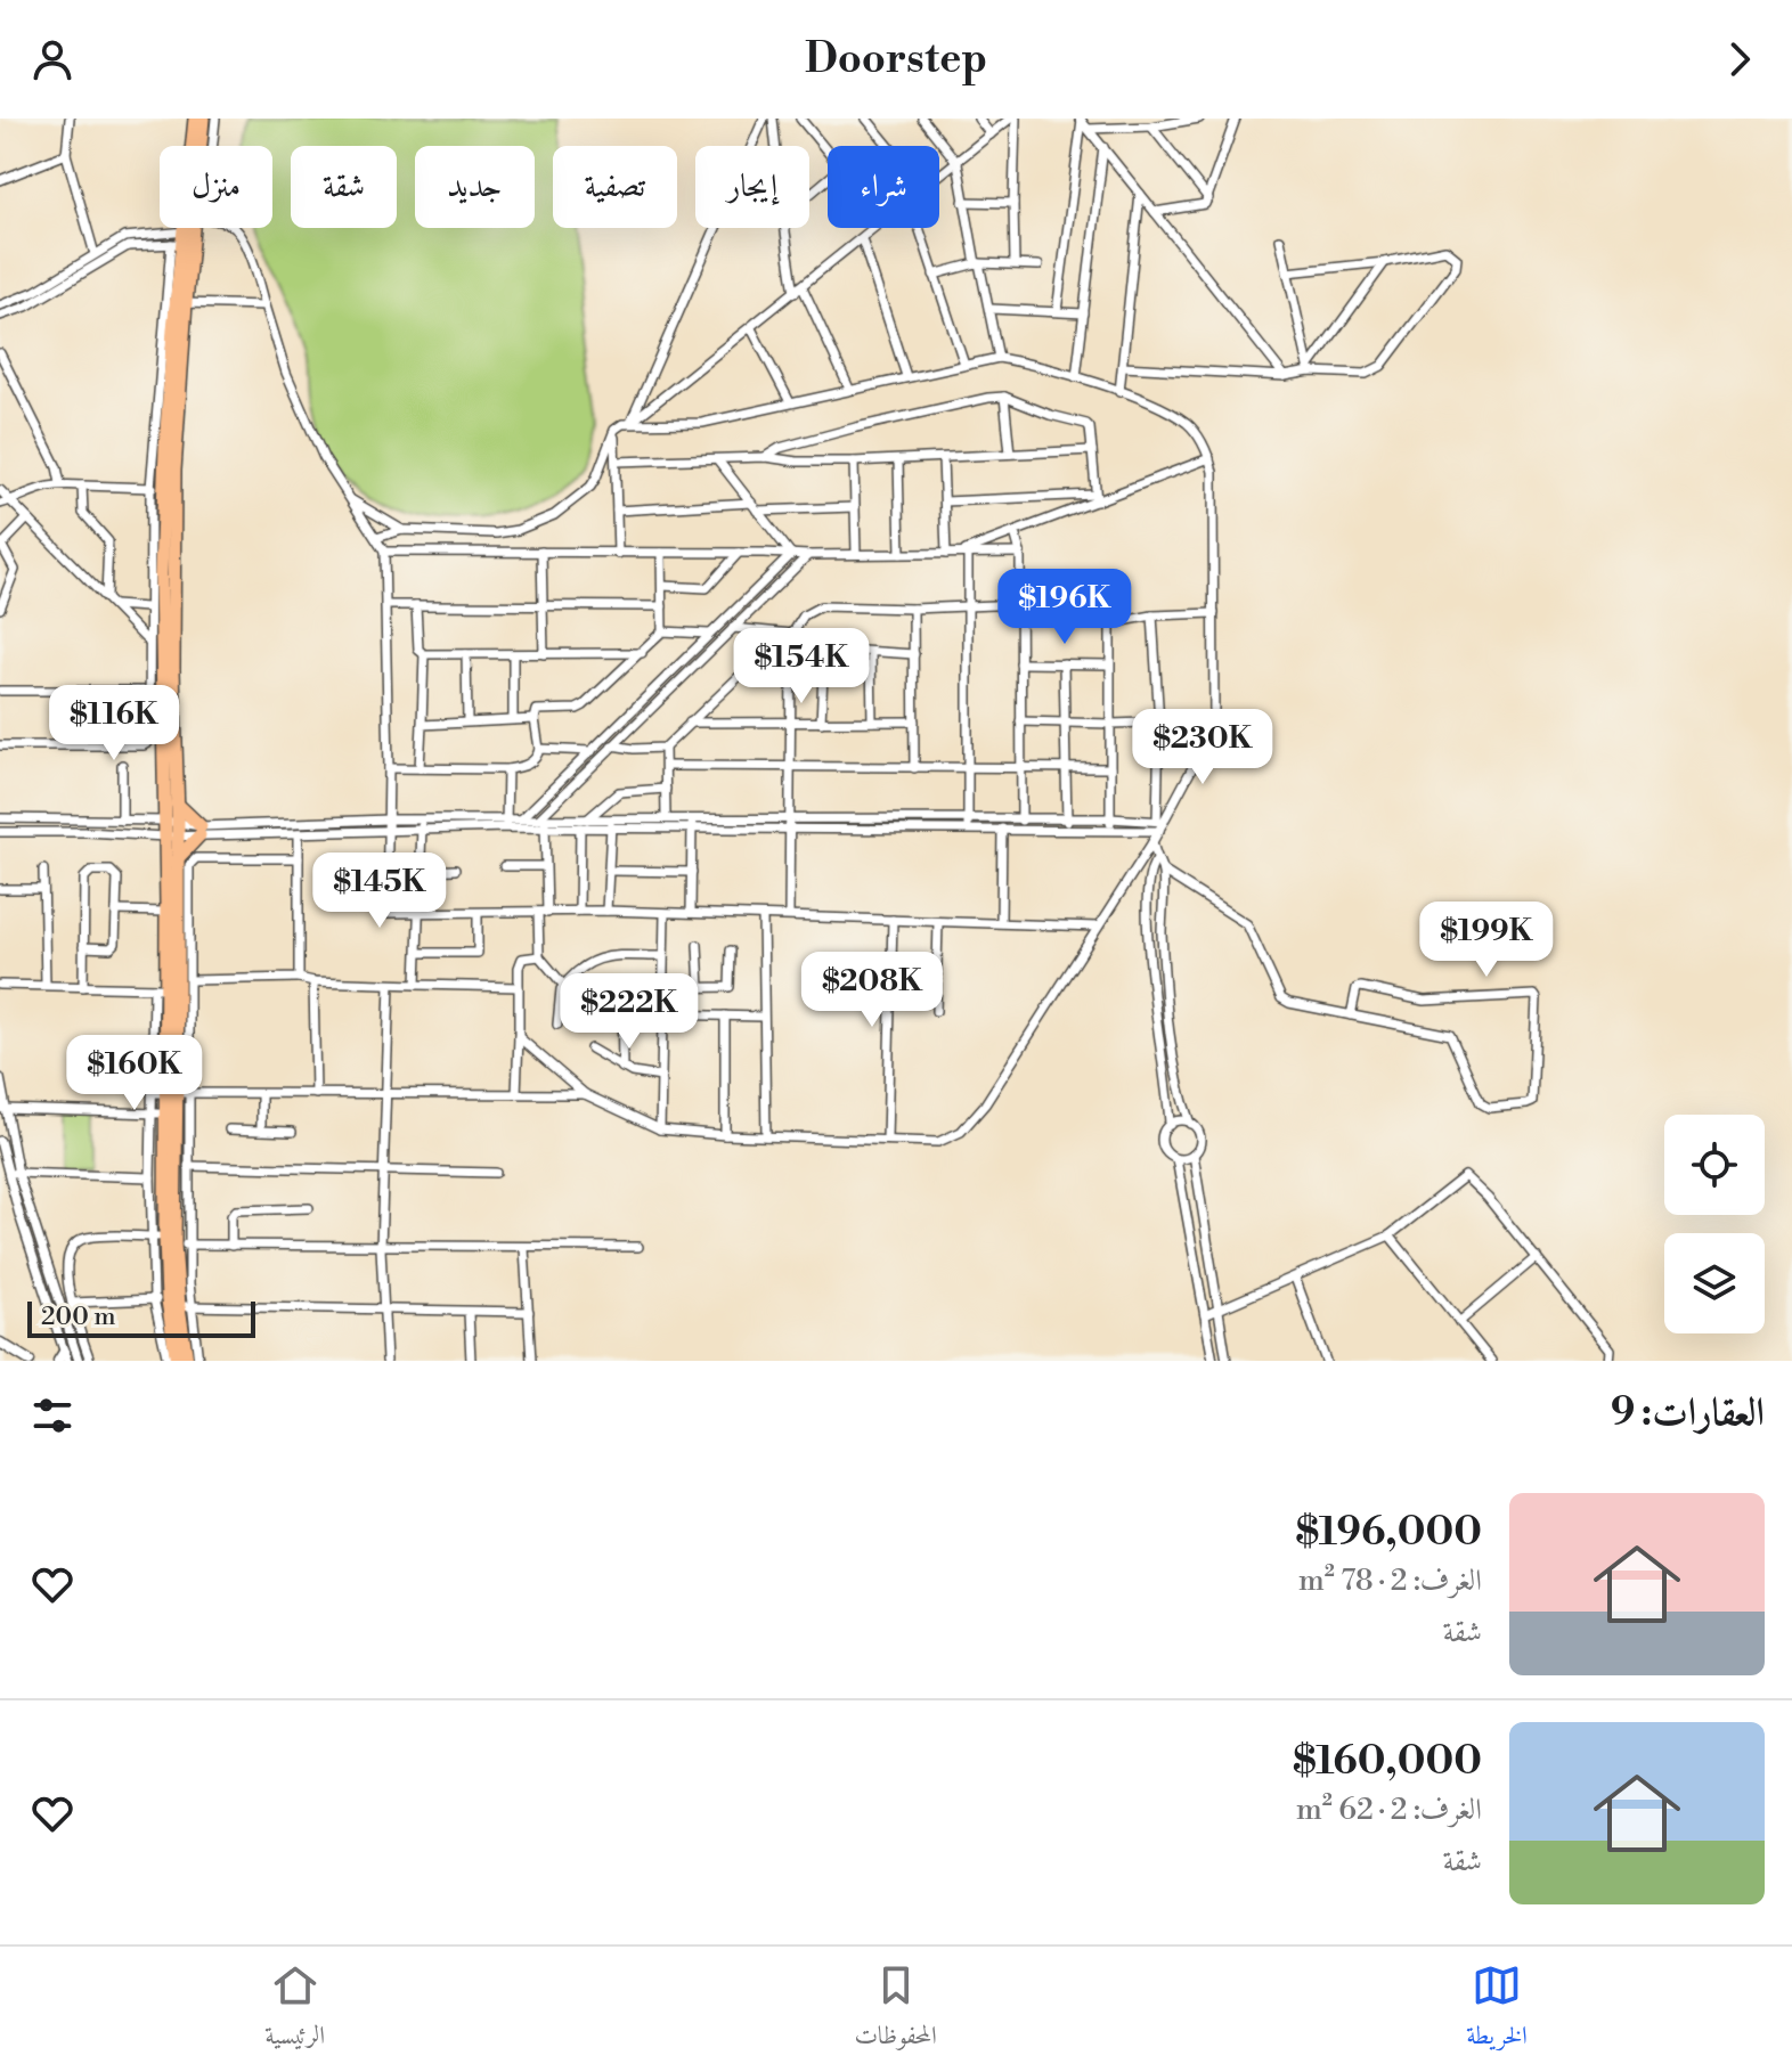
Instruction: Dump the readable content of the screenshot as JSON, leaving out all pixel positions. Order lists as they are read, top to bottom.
{
  "scale_bar": "200 m",
  "page": {
    "header": "Doorstep",
    "chip": [
      "شراء",
      "إيجار",
      "تصفية",
      "جديد",
      "شقة",
      "منزل"
    ],
    "price": [
      "$196K",
      "$154K",
      "$116K",
      "$230K",
      "$145K",
      "$199K",
      "$208K",
      "$222K",
      "$160K"
    ],
    "scale": "200 m",
    "heading": "العقارات: 9",
    "list": [
      {
        "name": "$196,000",
        "note": "الغرف: 2 · 78 m² · شقة"
      },
      {
        "name": "$160,000",
        "note": "الغرف: 2 · 62 m² · شقة"
      }
    ],
    "tabs": ["الخريطة", "المحفوظات", "الرئيسية"]
  }
}
